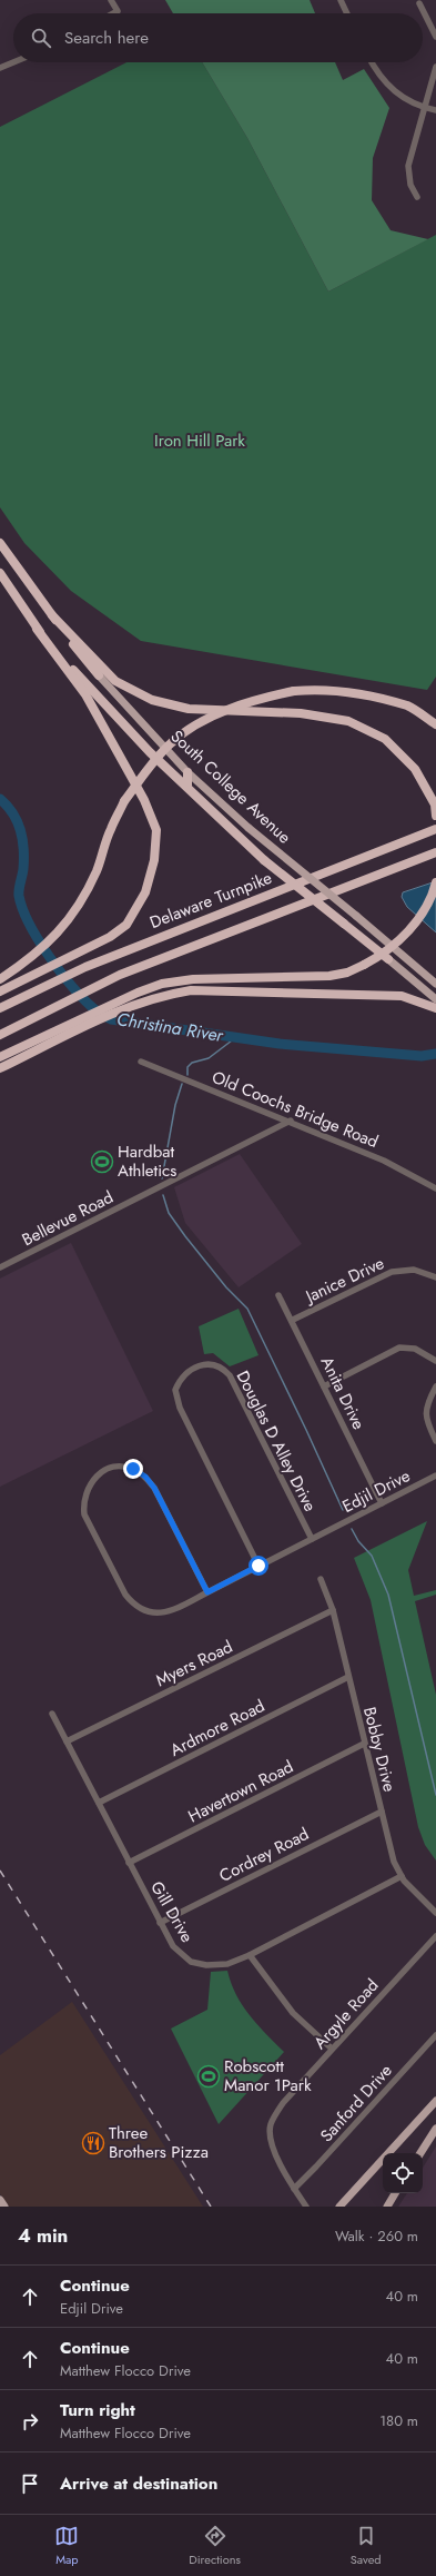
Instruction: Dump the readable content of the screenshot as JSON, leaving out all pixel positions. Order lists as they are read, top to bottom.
{
  "streets": {
    "highway": ["South College Avenue", "Delaware Turnpike"],
    "street": [
      "Old Coochs Bridge Road",
      "Bellevue Road",
      "Janice Drive",
      "Anita Drive",
      "Douglas D Alley Drive",
      "Edjil Drive",
      "Myers Road",
      "Ardmore Road",
      "Bobby Drive",
      "Havertown Road",
      "Cordrey Road",
      "Gill Drive",
      "Argyle Road",
      "Sanford Drive"
    ]
  },
  "crossings": [
    ["Old Coochs Bridge Road", "Bellevue Road"],
    ["Janice Drive", "Anita Drive"],
    ["Anita Drive", "Edjil Drive"],
    ["Douglas D Alley Drive", "Edjil Drive"],
    ["Myers Road", "Bobby Drive"],
    ["Myers Road", "Gill Drive"],
    ["Ardmore Road", "Bobby Drive"],
    ["Ardmore Road", "Gill Drive"],
    ["Bobby Drive", "Havertown Road"],
    ["Bobby Drive", "Cordrey Road"],
    ["Bobby Drive", "Gill Drive"],
    ["Havertown Road", "Gill Drive"],
    ["Cordrey Road", "Gill Drive"],
    ["Argyle Road", "Sanford Drive"]
  ],
  "water": ["Christina River"],
  "parks": ["Iron Hill Park"],
  "places": {
    "sports": ["Hardbat Athletics", "Robscott Manor 1Park"],
    "restaurant": ["Three Brothers Pizza"]
  },
  "page": {
    "search": "Search here",
    "heading": ["4 min", "Walk · 260 m"],
    "list": [
      ["Continue", "Edjil Drive", "40 m"],
      ["Continue", "Matthew Flocco Drive", "40 m"],
      ["Turn right", "Matthew Flocco Drive", "180 m"],
      "Arrive at destination"
    ],
    "nav": ["Map", "Directions", "Saved"]
  }
}
